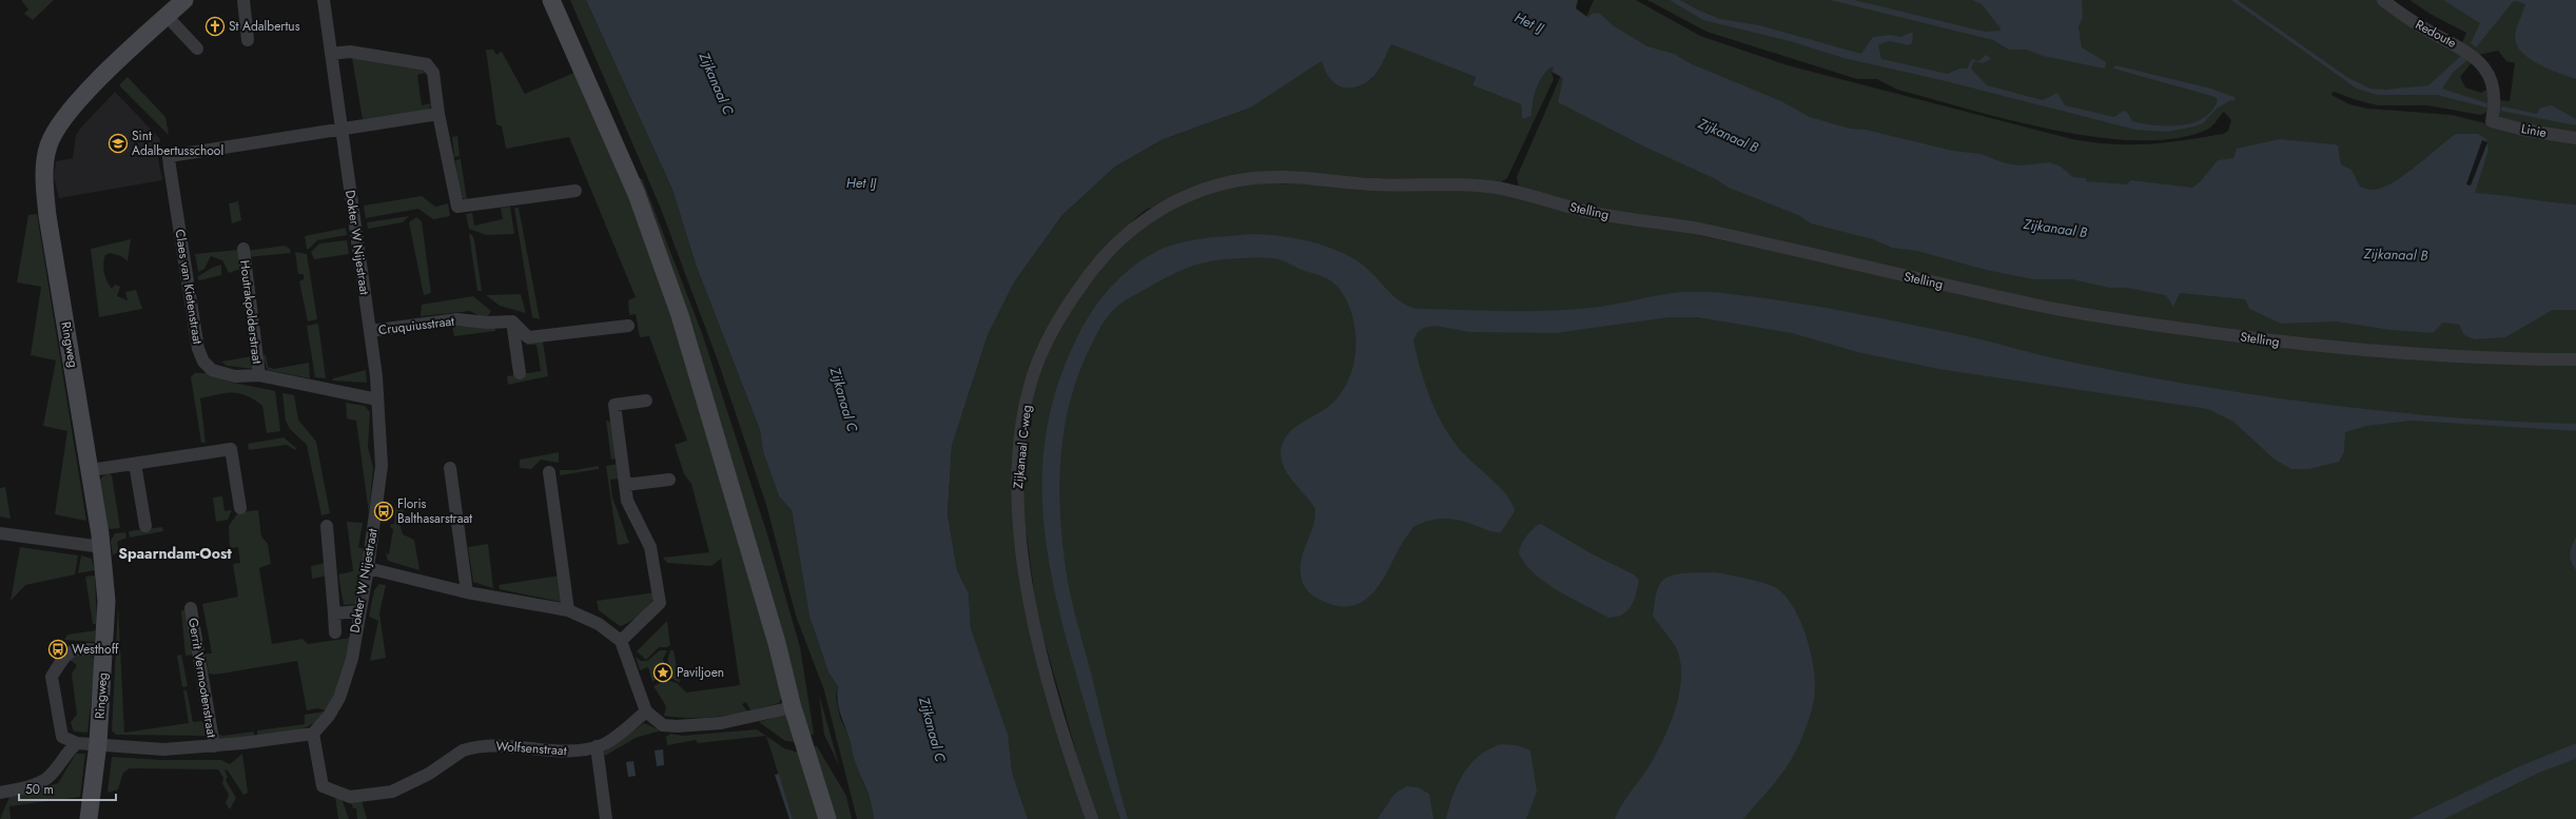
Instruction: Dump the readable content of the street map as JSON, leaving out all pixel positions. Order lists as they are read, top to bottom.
{
  "streets": {
    "street": [
      "Redoute",
      "Linie",
      "Stelling",
      "Dokter W Nijestraat",
      "Claes van Kietenstraat",
      "Houtrakpolderstraat",
      "Cruquiusstraat",
      "Ringweg",
      "Zijkanaal C-weg",
      "Gerrit Vermootenstraat",
      "Wolfsenstraat"
    ]
  },
  "crossings": [
    ["Redoute", "Linie"],
    ["Stelling", "Zijkanaal C-weg"],
    ["Dokter W Nijestraat", "Claes van Kietenstraat"],
    ["Dokter W Nijestraat", "Cruquiusstraat"],
    ["Dokter W Nijestraat", "Wolfsenstraat"],
    ["Claes van Kietenstraat", "Houtrakpolderstraat"]
  ],
  "districts": ["Spaarndam-Oost"],
  "water": ["Het IJ", "Zijkanaal C", "Zijkanaal B"],
  "places": {
    "church": ["St Adalbertus"],
    "school or university": ["Sint Adalbertusschool"],
    "bus stop": ["Floris Balthasarstraat", "Westhoff"],
    "place": ["Paviljoen"]
  },
  "scale_bar": "50 m"
}
